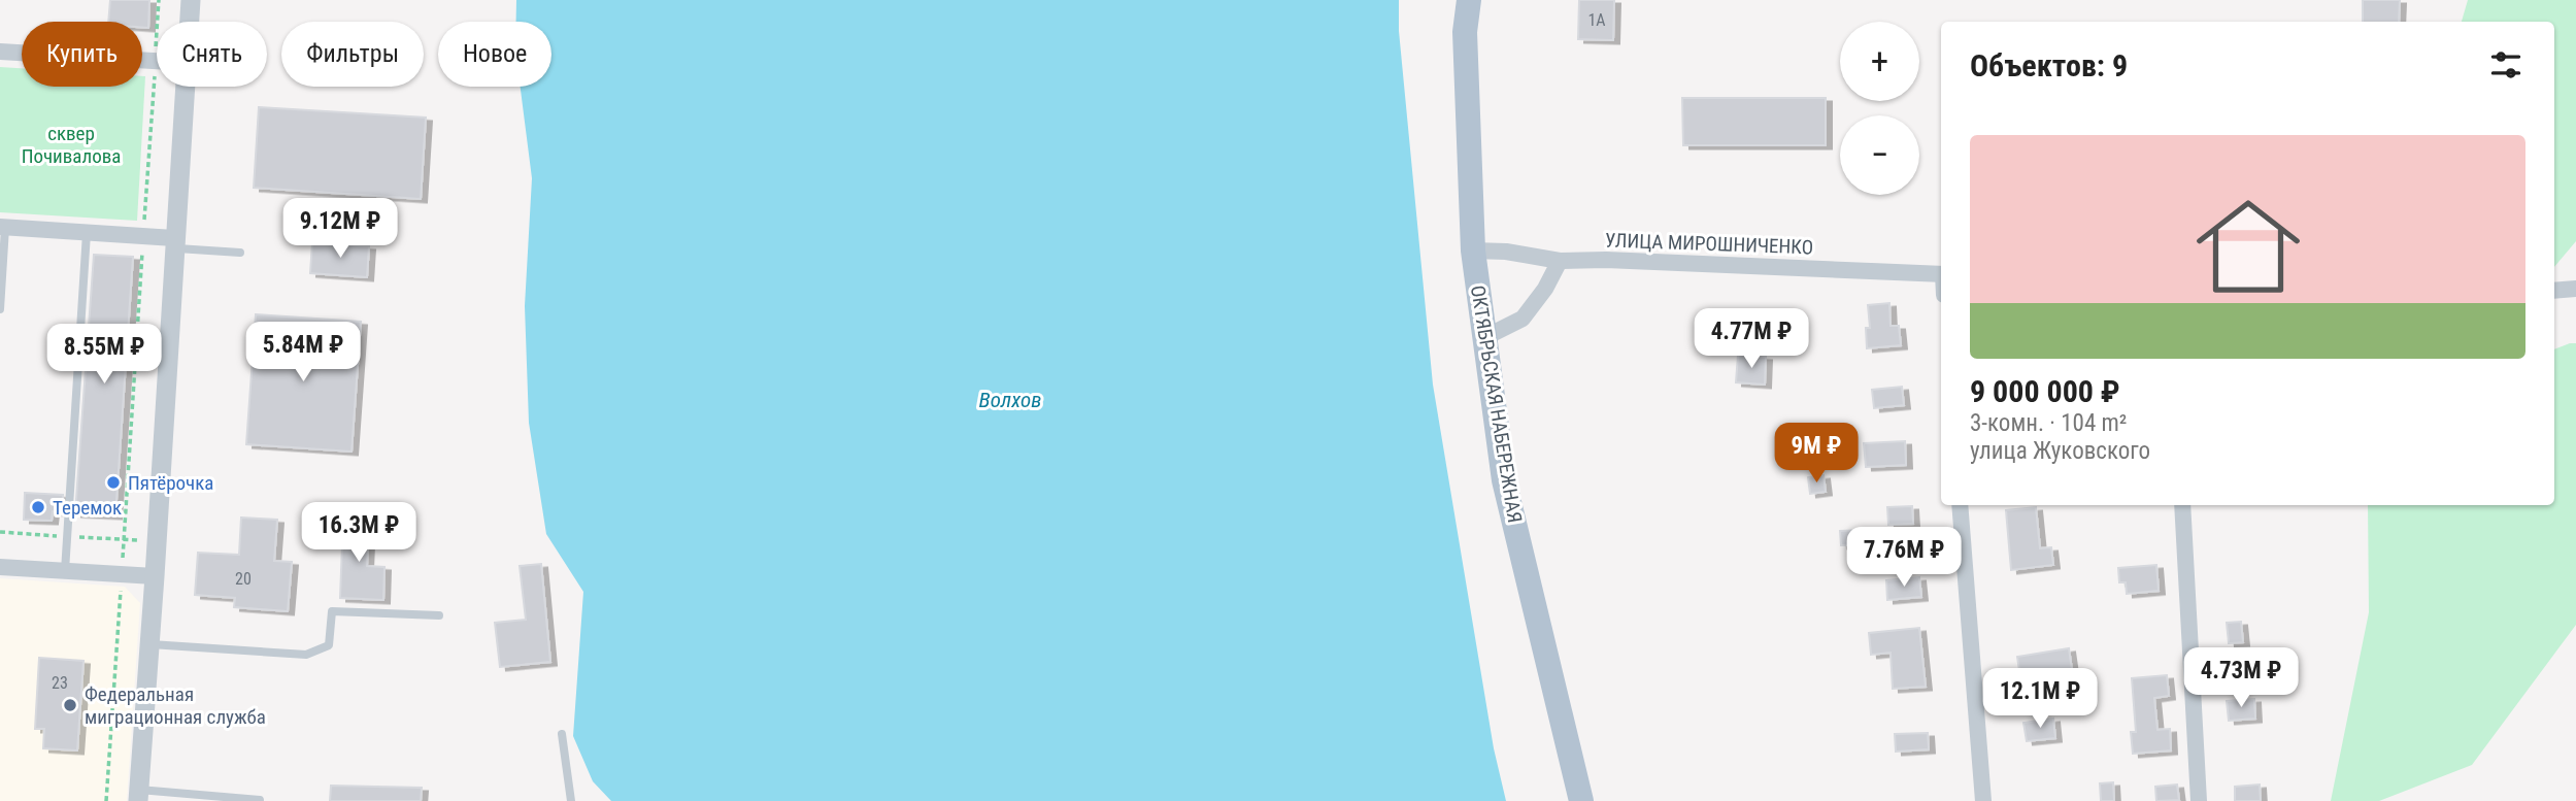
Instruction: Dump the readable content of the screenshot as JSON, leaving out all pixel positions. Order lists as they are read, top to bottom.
{
  "streets": {
    "main road": ["ОКТЯБРЬСКАЯ НАБЕРЕЖНАЯ"],
    "street": ["УЛИЦА МИРОШНИЧЕНКО"]
  },
  "crossings": [
    ["УЛИЦА МИРОШНИЧЕНКО", "ОКТЯБРЬСКАЯ НАБЕРЕЖНАЯ"]
  ],
  "water": ["Волхов"],
  "parks": ["сквер Почивалова"],
  "places": ["Пятёрочка", "Теремок", "Федеральная миграционная служба"],
  "house_numbers": ["1А", "20", "23"],
  "page": {
    "map_buttons": ["+", "−"],
    "chip": [
      "Купить",
      "Снять",
      "Фильтры",
      "Новое"
    ],
    "heading": "Объектов: 9",
    "list": [
      {
        "name": "9 000 000 ₽",
        "note": "3-комн. · 104 m² · улица Жуковского"
      }
    ],
    "price": [
      "9.12M ₽",
      "4.77M ₽",
      "5.84M ₽",
      "8.55M ₽",
      "9M ₽",
      "16.3M ₽",
      "7.76M ₽",
      "4.73M ₽",
      "12.1M ₽"
    ]
  }
}
